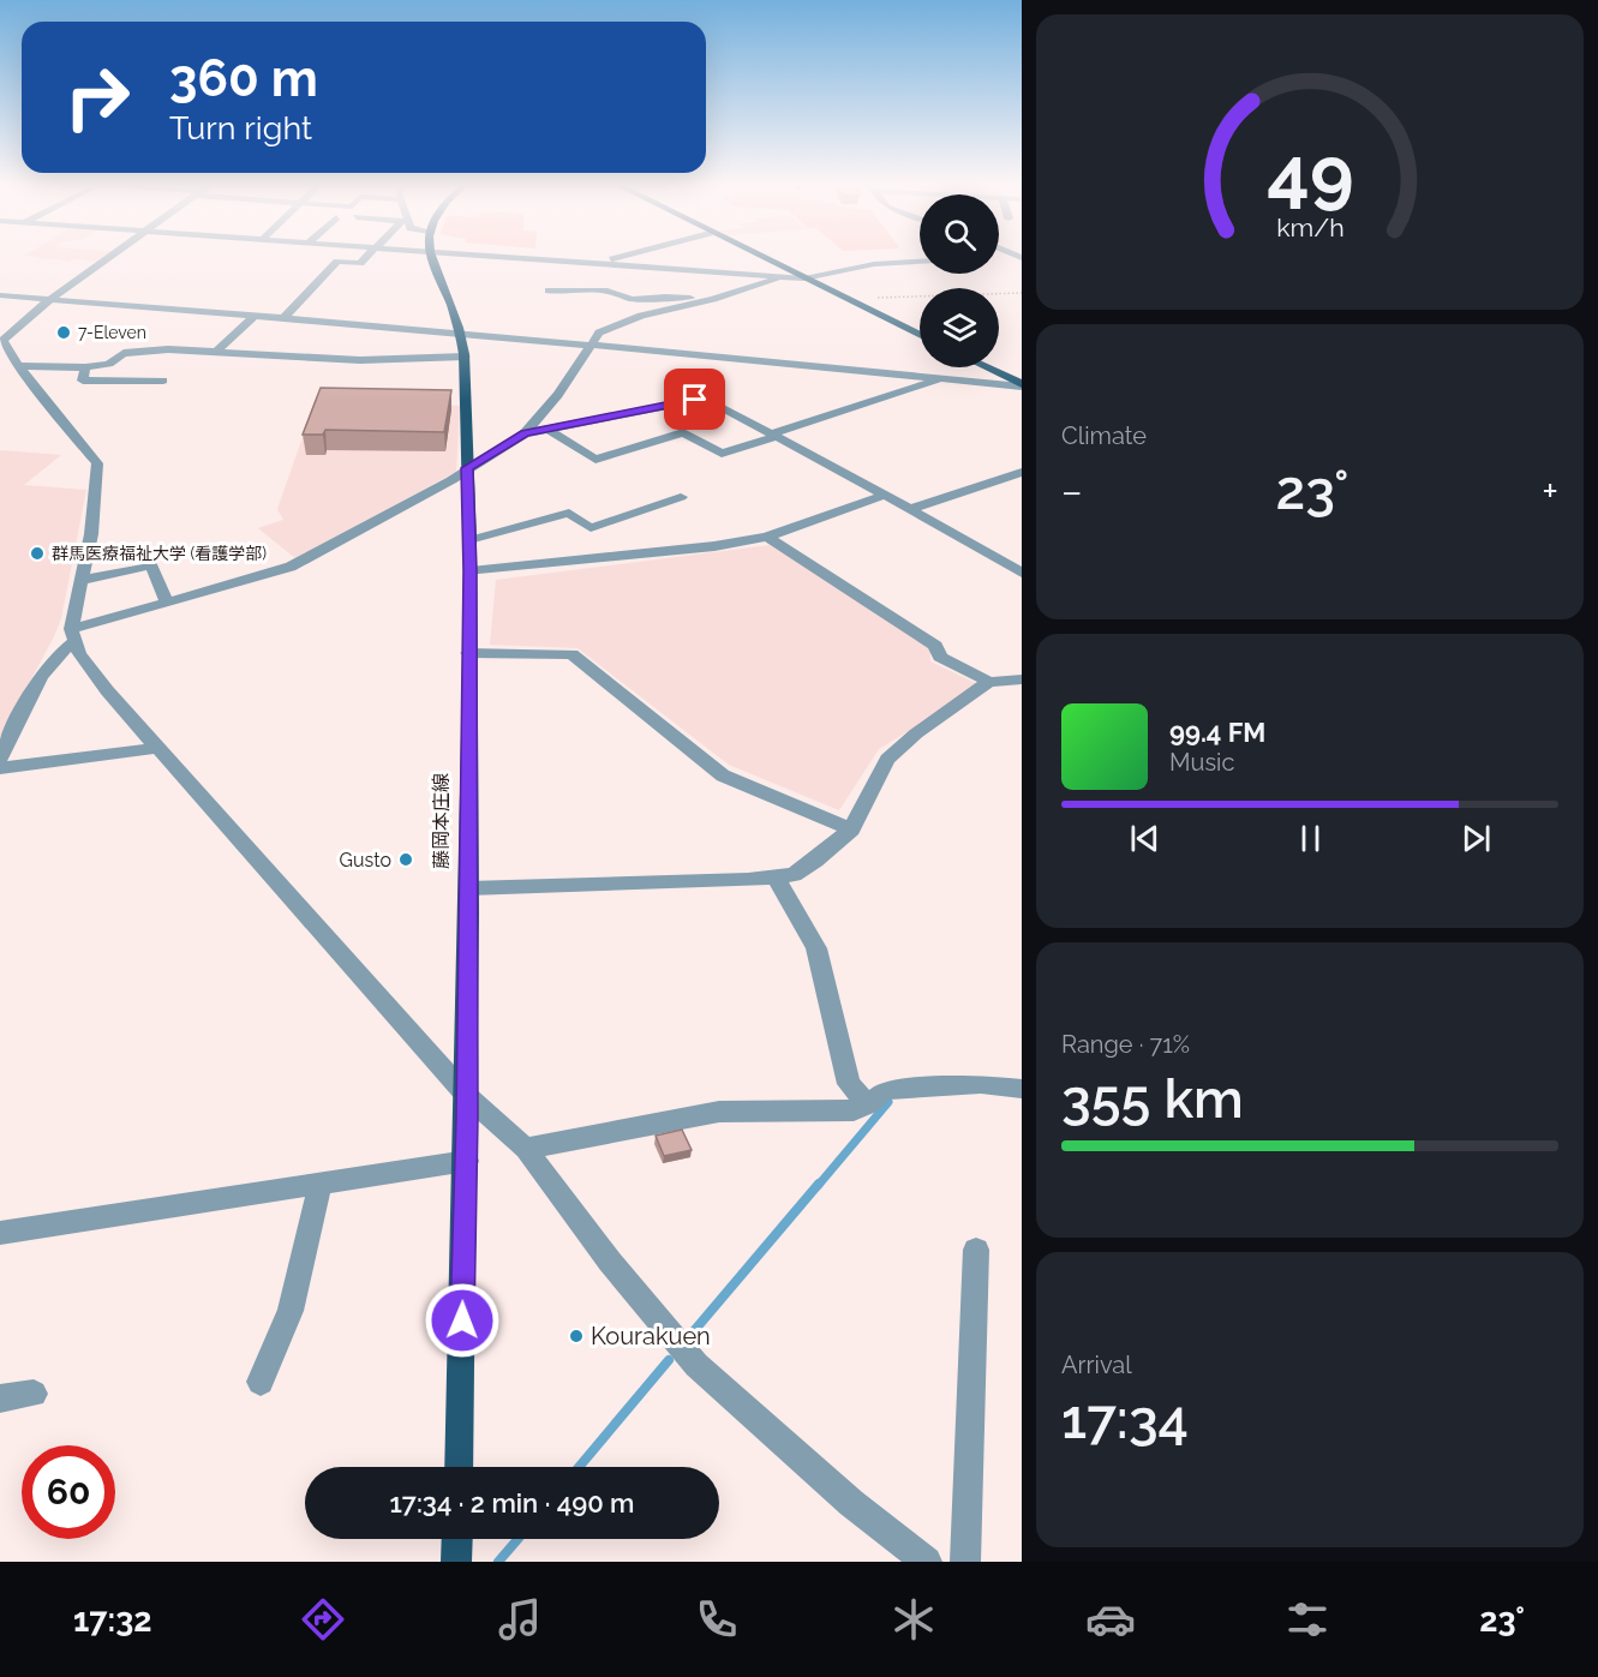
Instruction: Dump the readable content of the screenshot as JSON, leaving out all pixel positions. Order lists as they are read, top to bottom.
{
  "streets": {
    "main road": ["藤岡本庄線"]
  },
  "places": [
    "7-Eleven",
    "群馬医療福祉大学 (看護学部)",
    "Gusto",
    "Kourakuen"
  ],
  "page": {
    "turn": ["360 m", "Turn right"],
    "tile": [
      "Climate",
      ["Range · 71%", "355 km"],
      ["Arrival", "17:34"]
    ],
    "heat": ["−", "23°", "+"],
    "song": ["99.4 FM", "Music"],
    "limit": "60",
    "trip": "17:34 · 2 min · 490 m",
    "tabs": ["17:32", "23°"],
    "gauge": ["49", "km/h"]
  }
}
